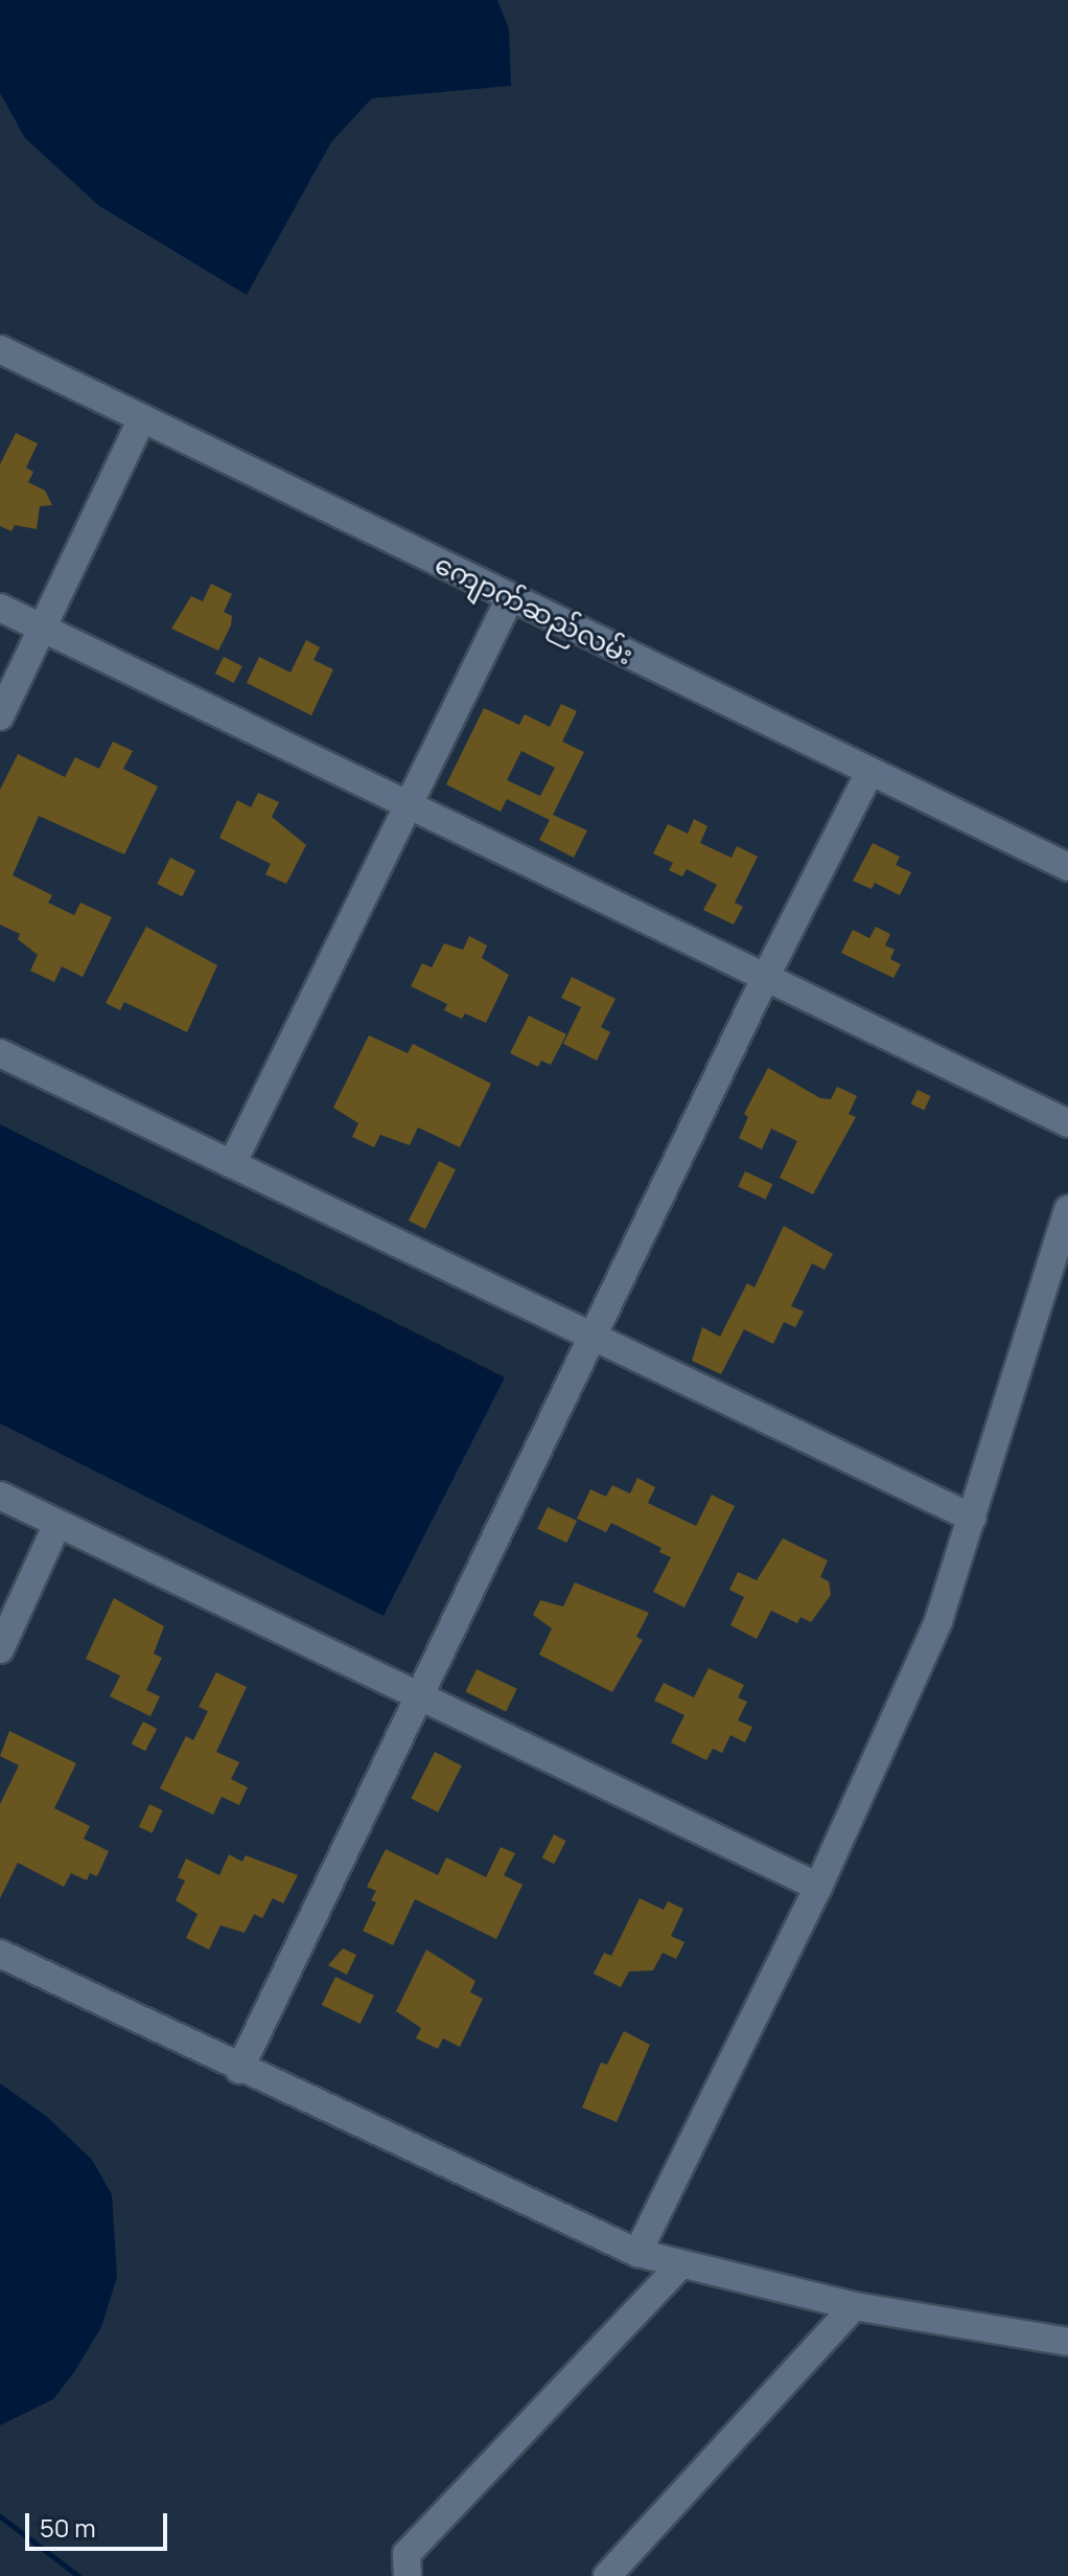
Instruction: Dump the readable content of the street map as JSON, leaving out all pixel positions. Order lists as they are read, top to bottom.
{
  "streets": {
    "street": ["ကျောက်ဆည်လမ်း"]
  },
  "scale_bar": "50 m"
}
